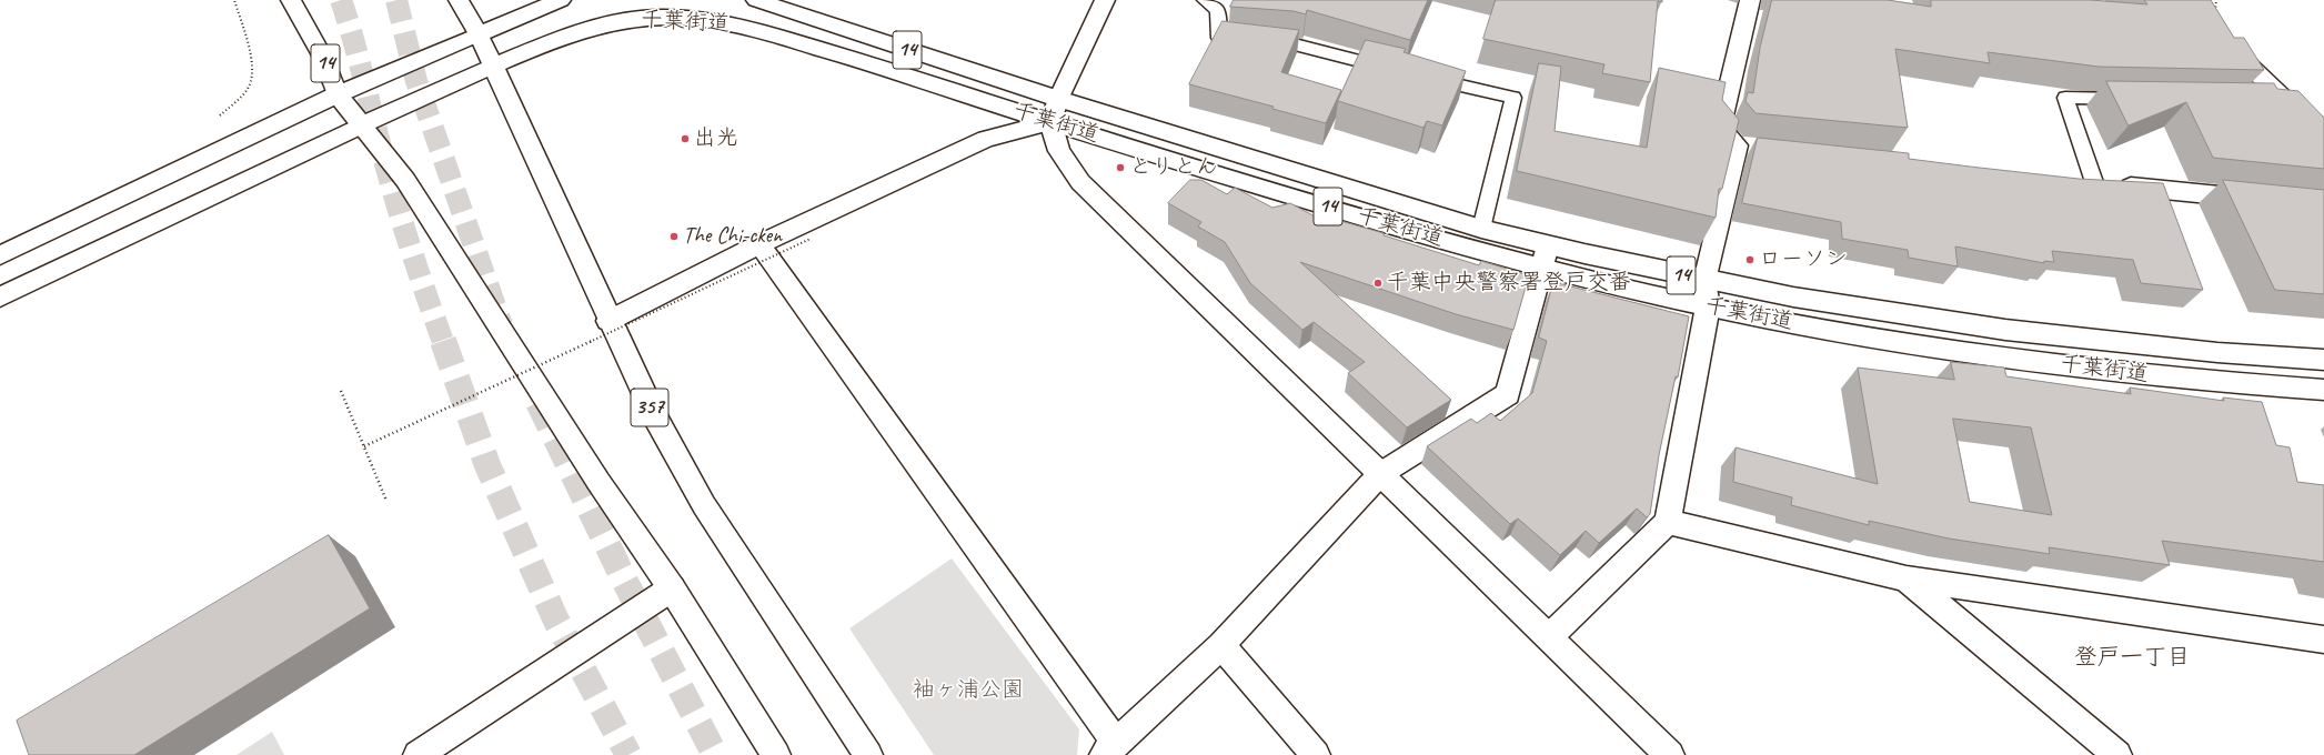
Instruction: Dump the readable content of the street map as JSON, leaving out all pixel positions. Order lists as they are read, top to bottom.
{
  "streets": {
    "main road": ["千葉街道", "14", "357"]
  },
  "crossings": [
    ["千葉街道", "14"],
    ["千葉街道", "357"]
  ],
  "districts": ["登戸一丁目"],
  "parks": ["袖ヶ浦公園"],
  "places": [
    "出光",
    "とりとん",
    "The Chi-cken",
    "ローソン",
    "千葉中央警察署登戸交番"
  ]
}
